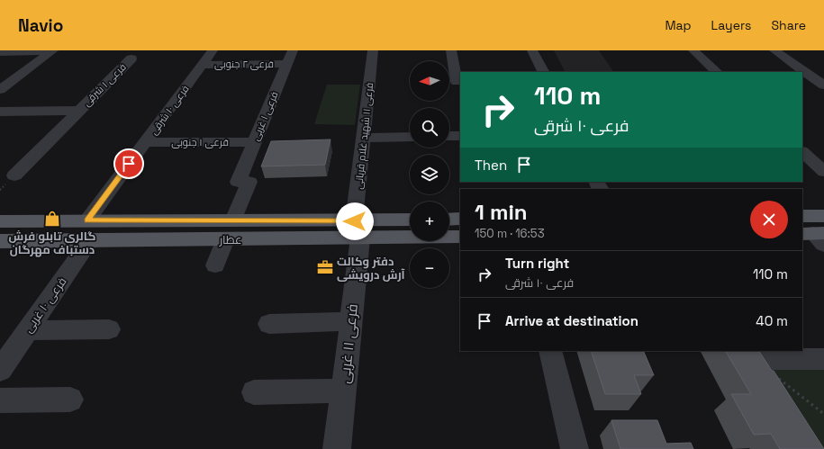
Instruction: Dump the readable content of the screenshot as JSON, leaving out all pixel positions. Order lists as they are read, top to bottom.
{
  "streets": {
    "main road": ["عطار"],
    "street": [
      "فرعی ۲ جنوبی",
      "فرعی ۱ شرقی",
      "فرعی ۱۰ شرقی",
      "فرعی ۱ غربی",
      "فرعی ۱۱ شهید غلام قربانی",
      "فرعی ۱ جنوبی",
      "فرعی ۱۰ غربی",
      "فرعی ۱۱ غربی"
    ]
  },
  "crossings": [
    ["فرعی ۲ جنوبی", "فرعی ۱۰ شرقی"],
    ["فرعی ۲ جنوبی", "فرعی ۱ غربی"],
    ["فرعی ۱۰ شرقی", "فرعی ۱ جنوبی"],
    ["فرعی ۱۰ شرقی", "عطار"],
    ["فرعی ۱۰ شرقی", "فرعی ۱۰ غربی"],
    ["فرعی ۱ غربی", "فرعی ۱ جنوبی"],
    ["فرعی ۱ غربی", "عطار"],
    ["فرعی ۱۱ شهید غلام قربانی", "عطار"],
    ["فرعی ۱۱ شهید غلام قربانی", "فرعی ۱۱ غربی"],
    ["عطار", "فرعی ۱۰ غربی"],
    ["عطار", "فرعی ۱۱ غربی"]
  ],
  "places": {
    "shop": ["گالری تابلو فرش دستباف مهرگان"],
    "office": ["دفتر وکالت آرش درویشی"]
  },
  "north": "left",
  "page": {
    "header": "Navio",
    "nav": ["Map", "Layers", "Share"],
    "map_buttons": ["+", "−"],
    "turn": ["110 m", "فرعی ۱۰ شرقی"],
    "then": "Then",
    "heading": ["1 min", "150 m · 16:53"],
    "list": [
      {
        "name": "Turn right",
        "note": "فرعی ۱۰ شرقی",
        "value": "110 m"
      },
      {
        "name": "Arrive at destination",
        "value": "40 m"
      }
    ]
  }
}
